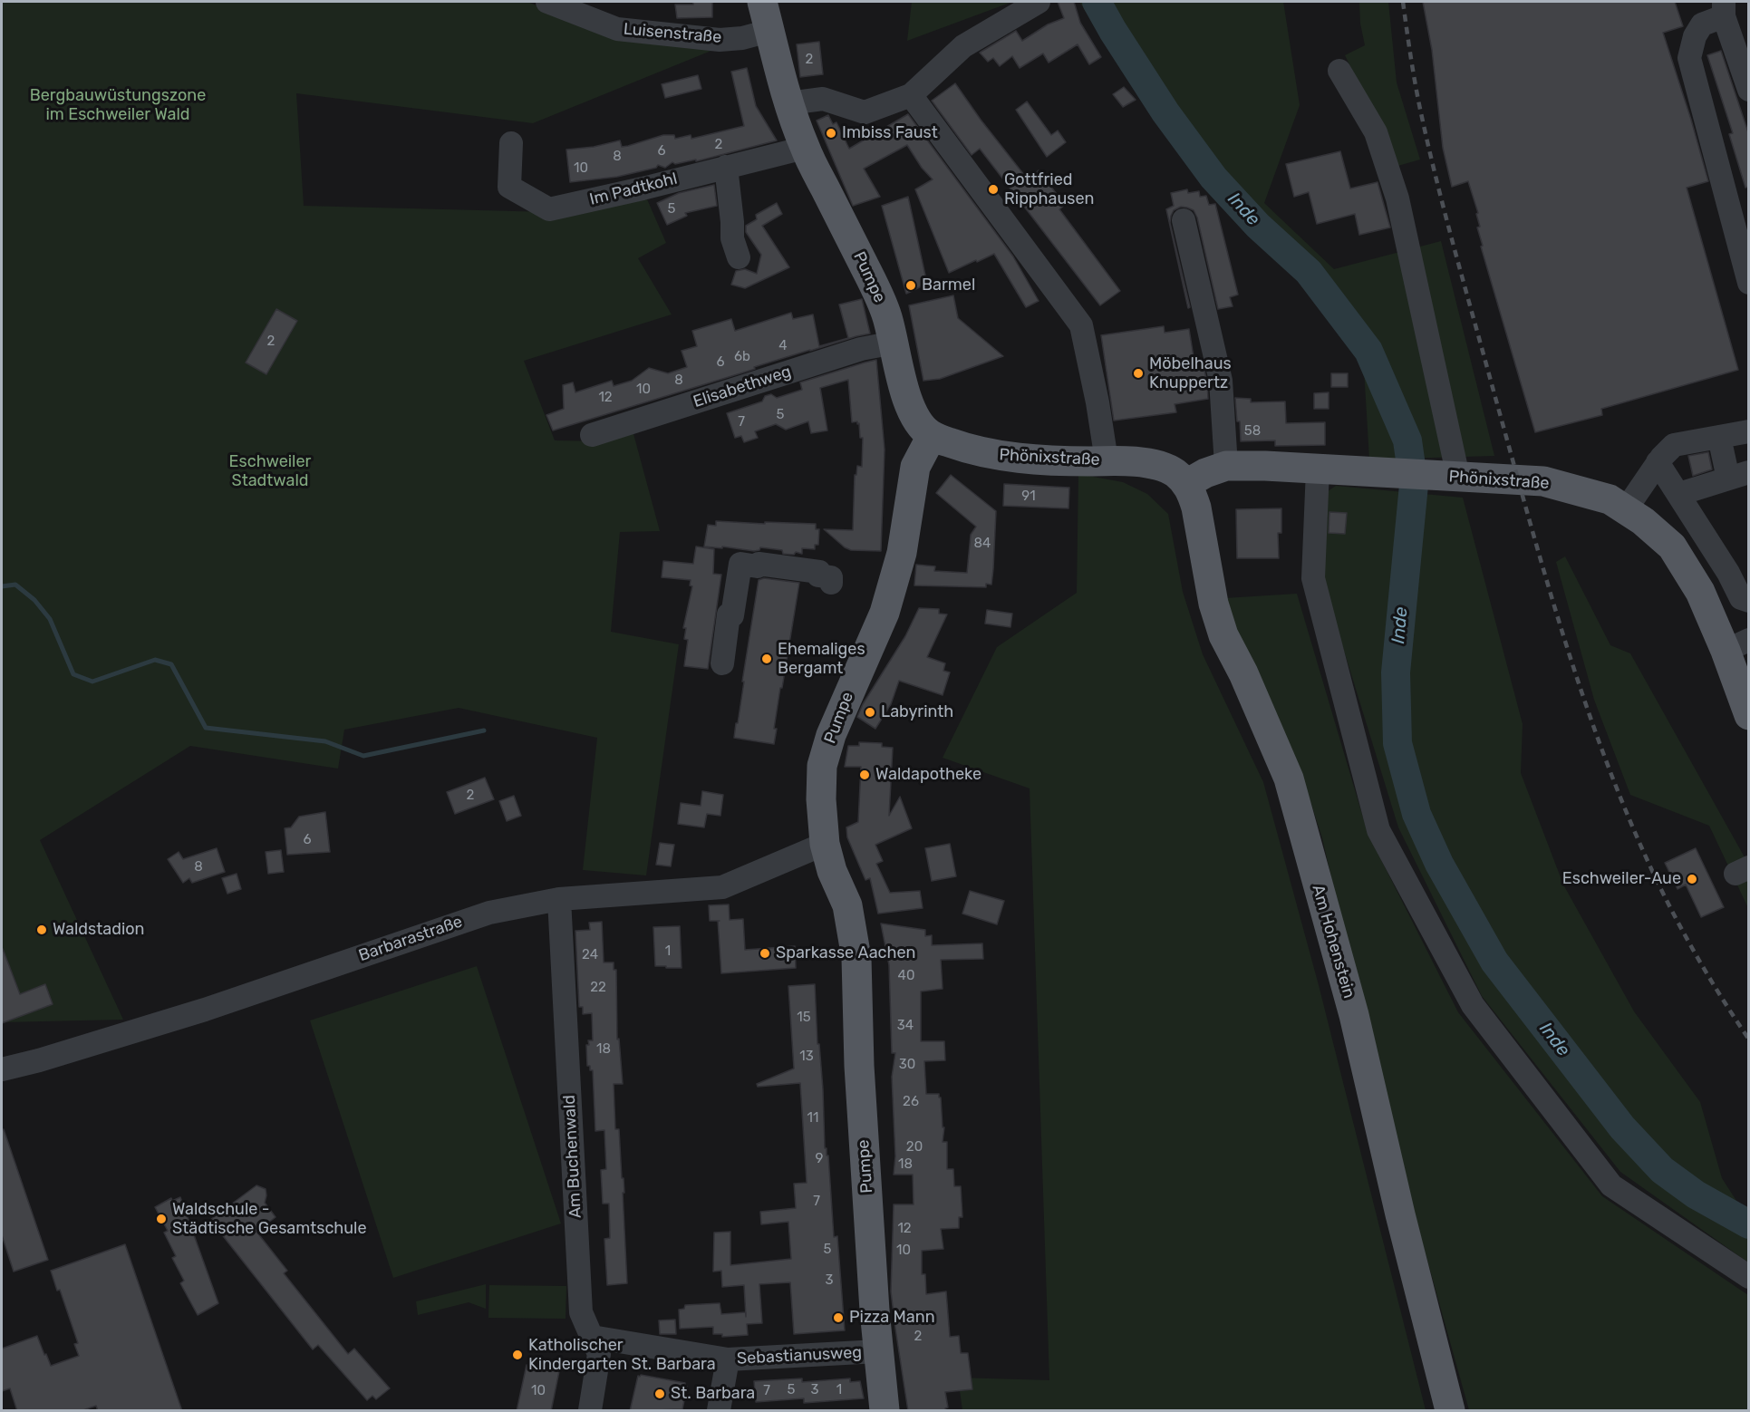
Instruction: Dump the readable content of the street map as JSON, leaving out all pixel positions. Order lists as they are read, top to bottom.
{
  "streets": {
    "main road": ["Pumpe", "Phönixstraße", "Am Hohenstein"],
    "street": [
      "Luisenstraße",
      "Im Padtkohl",
      "Elisabethweg",
      "Barbarastraße",
      "Am Buchenwald",
      "Sebastianusweg"
    ]
  },
  "crossings": [
    ["Luisenstraße", "Pumpe"],
    ["Im Padtkohl", "Pumpe"],
    ["Pumpe", "Elisabethweg"],
    ["Pumpe", "Phönixstraße"],
    ["Pumpe", "Barbarastraße"],
    ["Pumpe", "Sebastianusweg"],
    ["Phönixstraße", "Am Hohenstein"],
    ["Barbarastraße", "Am Buchenwald"],
    ["Am Buchenwald", "Sebastianusweg"]
  ],
  "water": ["Inde"],
  "parks": ["Bergbauwüstungszone im Eschweiler Wald", "Eschweiler Stadtwald"],
  "places": [
    "Imbiss Faust",
    "Gottfried Ripphausen",
    "Barmel",
    "Möbelhaus Knuppertz",
    "Ehemaliges Bergamt",
    "Labyrinth",
    "Waldapotheke",
    "Eschweiler-Aue",
    "Waldstadion",
    "Sparkasse Aachen",
    "Waldschule - Städtische Gesamtschule",
    "Pizza Mann",
    "Katholischer Kindergarten St. Barbara",
    "St. Barbara"
  ],
  "house_numbers": [
    "2",
    "2",
    "6",
    "8",
    "10",
    "5",
    "2",
    "4",
    "6b",
    "6",
    "8",
    "10",
    "12",
    "5",
    "7",
    "58",
    "91",
    "84",
    "2",
    "6",
    "8",
    "1",
    "24",
    "40",
    "22",
    "15",
    "34",
    "18",
    "13",
    "30",
    "26",
    "11",
    "20",
    "9",
    "18",
    "7",
    "12",
    "5",
    "10",
    "3",
    "2",
    "5",
    "3",
    "1",
    "10",
    "7"
  ]
}
